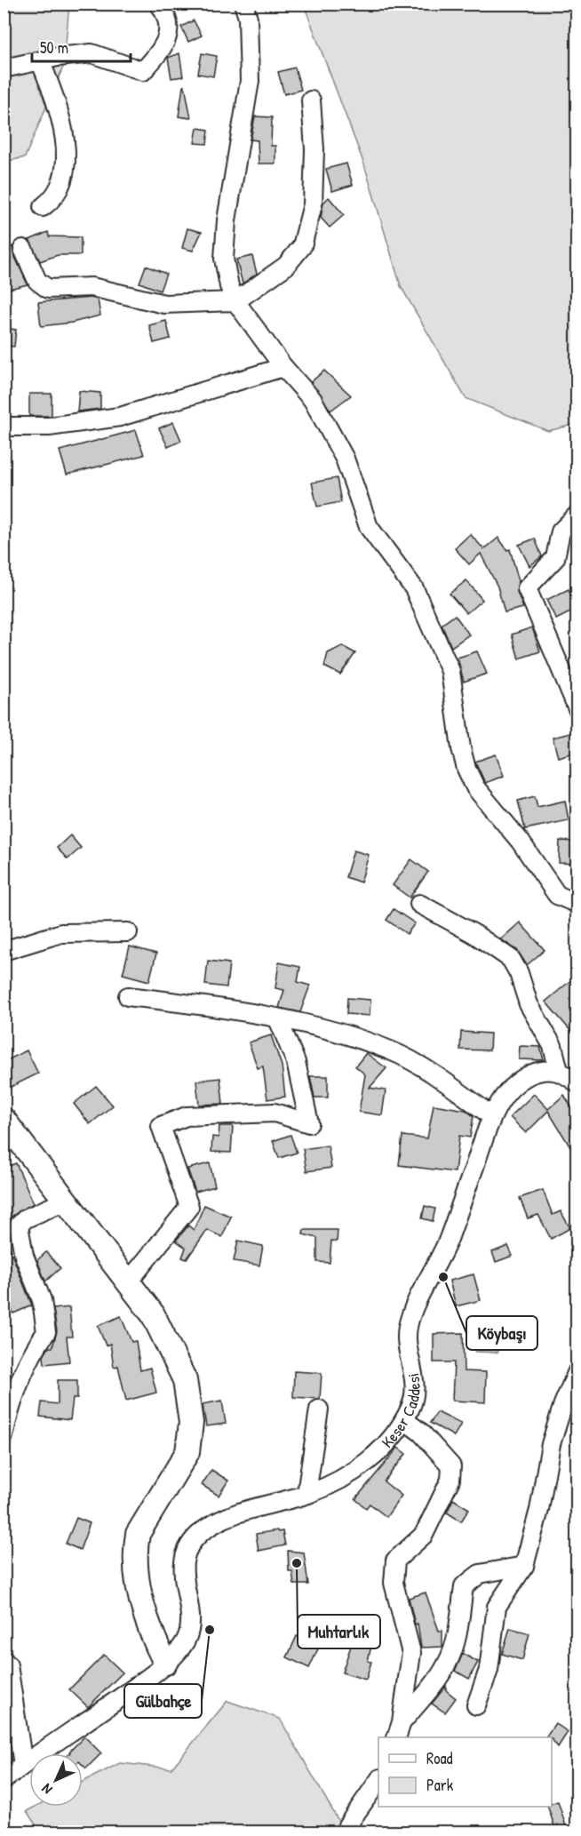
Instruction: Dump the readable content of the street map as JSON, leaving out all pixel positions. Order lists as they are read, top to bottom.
{
  "streets": {
    "street": ["Keser Caddesi"]
  },
  "places": ["Köybaşı", "Muhtarlık", "Gülbahçe"],
  "legend": ["Road", "Park"],
  "scale_bar": "50 m",
  "north": "bottom left"
}
